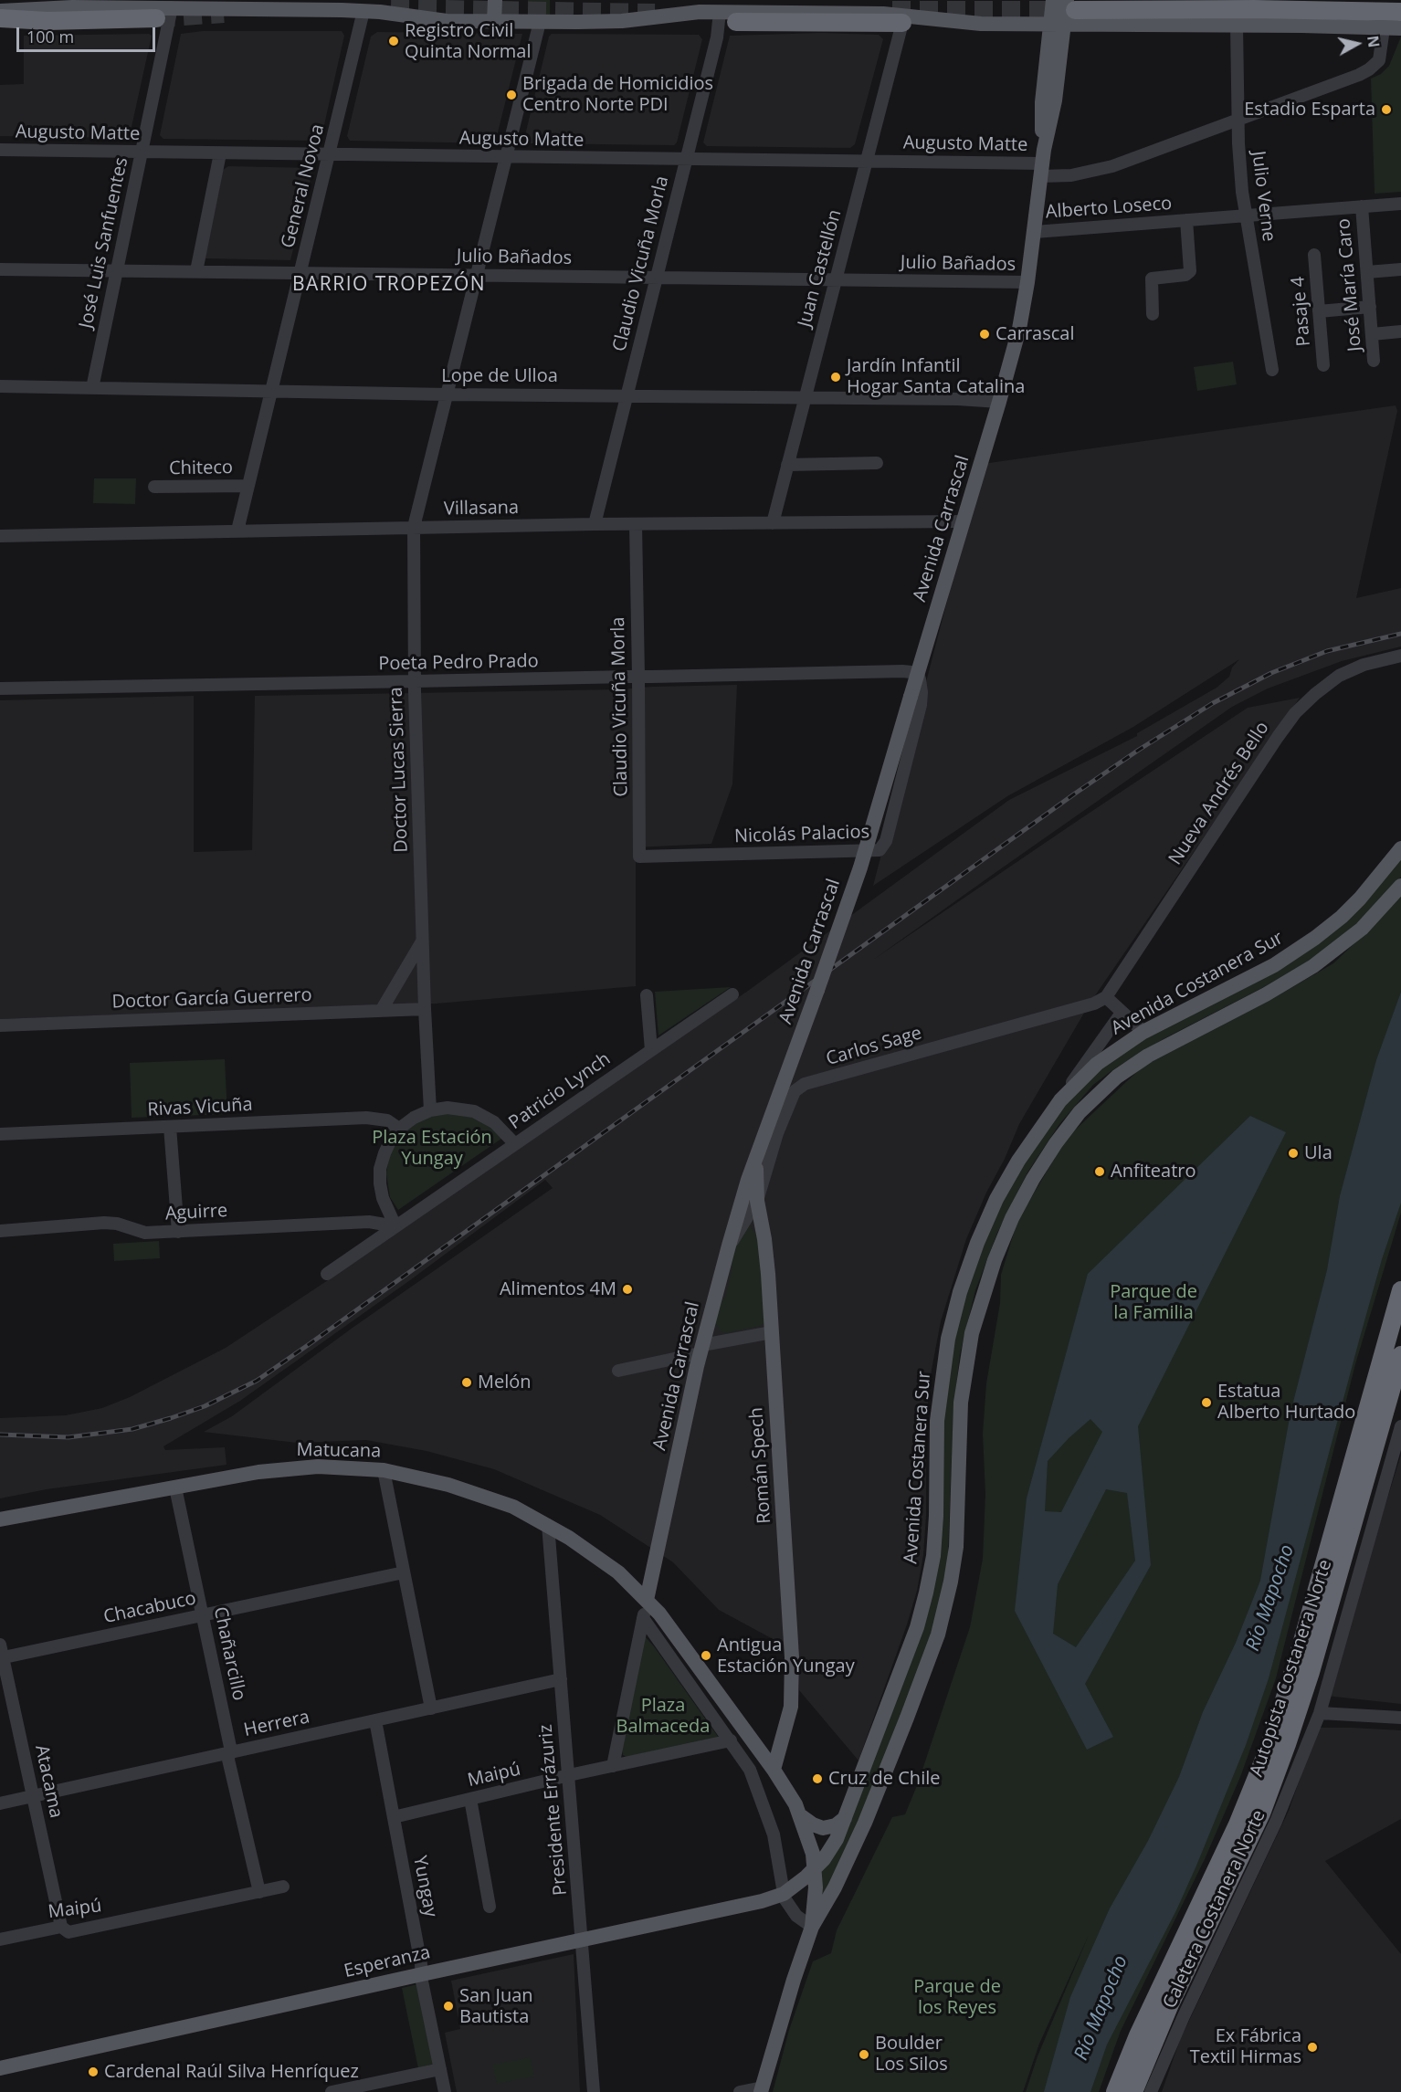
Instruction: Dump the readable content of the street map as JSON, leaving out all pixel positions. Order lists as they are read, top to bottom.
{
  "streets": {
    "highway": ["Autopista Costanera Norte"],
    "main road": [
      "Avenida Carrascal",
      "Avenida Costanera Sur",
      "Matucana",
      "Román Spech",
      "Esperanza"
    ],
    "street": [
      "Augusto Matte",
      "General Novoa",
      "Julio Verne",
      "Alberto Loseco",
      "José Luis Sanfuentes",
      "Julio Bañados",
      "Claudio Vicuña Morla",
      "Juan Castellón",
      "José María Caro",
      "Pasaje 4",
      "Lope de Ulloa",
      "Chiteco",
      "Villasana",
      "Poeta Pedro Prado",
      "Doctor Lucas Sierra",
      "Nueva Andrés Bello",
      "Nicolás Palacios",
      "Doctor García Guerrero",
      "Carlos Sage",
      "Patricio Lynch",
      "Rivas Vicuña",
      "Aguirre",
      "Chacabuco",
      "Chañarcillo",
      "Herrera",
      "Maipú",
      "Atacama",
      "Presidente Errázuriz",
      "Yungay",
      "Caletera Costanera Norte"
    ]
  },
  "crossings": [
    ["Augusto Matte", "General Novoa"],
    ["Augusto Matte", "Julio Verne"],
    ["Augusto Matte", "José Luis Sanfuentes"],
    ["Augusto Matte", "Claudio Vicuña Morla"],
    ["Augusto Matte", "Juan Castellón"],
    ["Augusto Matte", "Avenida Carrascal"],
    ["Augusto Matte", "Doctor Lucas Sierra"],
    ["General Novoa", "Julio Bañados"],
    ["General Novoa", "Lope de Ulloa"],
    ["General Novoa", "Chiteco"],
    ["General Novoa", "Villasana"],
    ["Julio Verne", "Alberto Loseco"],
    ["Alberto Loseco", "José María Caro"],
    ["Alberto Loseco", "Avenida Carrascal"],
    ["José Luis Sanfuentes", "Julio Bañados"],
    ["José Luis Sanfuentes", "Lope de Ulloa"],
    ["Julio Bañados", "Claudio Vicuña Morla"],
    ["Julio Bañados", "Juan Castellón"],
    ["Julio Bañados", "Avenida Carrascal"],
    ["Julio Bañados", "Doctor Lucas Sierra"],
    ["Claudio Vicuña Morla", "Lope de Ulloa"],
    ["Claudio Vicuña Morla", "Villasana"],
    ["Claudio Vicuña Morla", "Poeta Pedro Prado"],
    ["Claudio Vicuña Morla", "Nicolás Palacios"],
    ["Juan Castellón", "Lope de Ulloa"],
    ["Juan Castellón", "Villasana"],
    ["Lope de Ulloa", "Avenida Carrascal"],
    ["Lope de Ulloa", "Doctor Lucas Sierra"],
    ["Villasana", "Avenida Carrascal"],
    ["Villasana", "Doctor Lucas Sierra"],
    ["Avenida Carrascal", "Poeta Pedro Prado"],
    ["Avenida Carrascal", "Nicolás Palacios"],
    ["Avenida Carrascal", "Carlos Sage"],
    ["Avenida Carrascal", "Matucana"],
    ["Avenida Carrascal", "Román Spech"],
    ["Avenida Carrascal", "Maipú"],
    ["Poeta Pedro Prado", "Doctor Lucas Sierra"],
    ["Poeta Pedro Prado", "Nicolás Palacios"],
    ["Doctor Lucas Sierra", "Doctor García Guerrero"],
    ["Nueva Andrés Bello", "Carlos Sage"],
    ["Avenida Costanera Sur", "Matucana"],
    ["Avenida Costanera Sur", "Esperanza"],
    ["Carlos Sage", "Román Spech"],
    ["Patricio Lynch", "Aguirre"],
    ["Matucana", "Román Spech"],
    ["Matucana", "Chañarcillo"],
    ["Matucana", "Presidente Errázuriz"],
    ["Chacabuco", "Chañarcillo"],
    ["Chacabuco", "Atacama"],
    ["Chañarcillo", "Herrera"],
    ["Chañarcillo", "Maipú"],
    ["Herrera", "Atacama"],
    ["Herrera", "Presidente Errázuriz"],
    ["Herrera", "Yungay"],
    ["Maipú", "Atacama"],
    ["Maipú", "Presidente Errázuriz"],
    ["Maipú", "Yungay"],
    ["Presidente Errázuriz", "Esperanza"],
    ["Yungay", "Esperanza"]
  ],
  "districts": ["BARRIO TROPEZÓN"],
  "water": ["Río Mapocho"],
  "parks": [
    "Plaza Estación Yungay",
    "Parque de la Familia",
    "Plaza Balmaceda",
    "Parque de los Reyes"
  ],
  "places": [
    "Registro Civil Quinta Normal",
    "Brigada de Homicidios Centro Norte PDI",
    "Estadio Esparta",
    "Carrascal",
    "Jardín Infantil Hogar Santa Catalina",
    "Ula",
    "Anfiteatro",
    "Alimentos 4M",
    "Melón",
    "Estatua Alberto Hurtado",
    "Antigua Estación Yungay",
    "Cruz de Chile",
    "San Juan Bautista",
    "Ex Fábrica Textil Hirmas",
    "Boulder Los Silos",
    "Cardenal Raúl Silva Henríquez"
  ],
  "scale_bar": "100 m",
  "north": "right"
}
